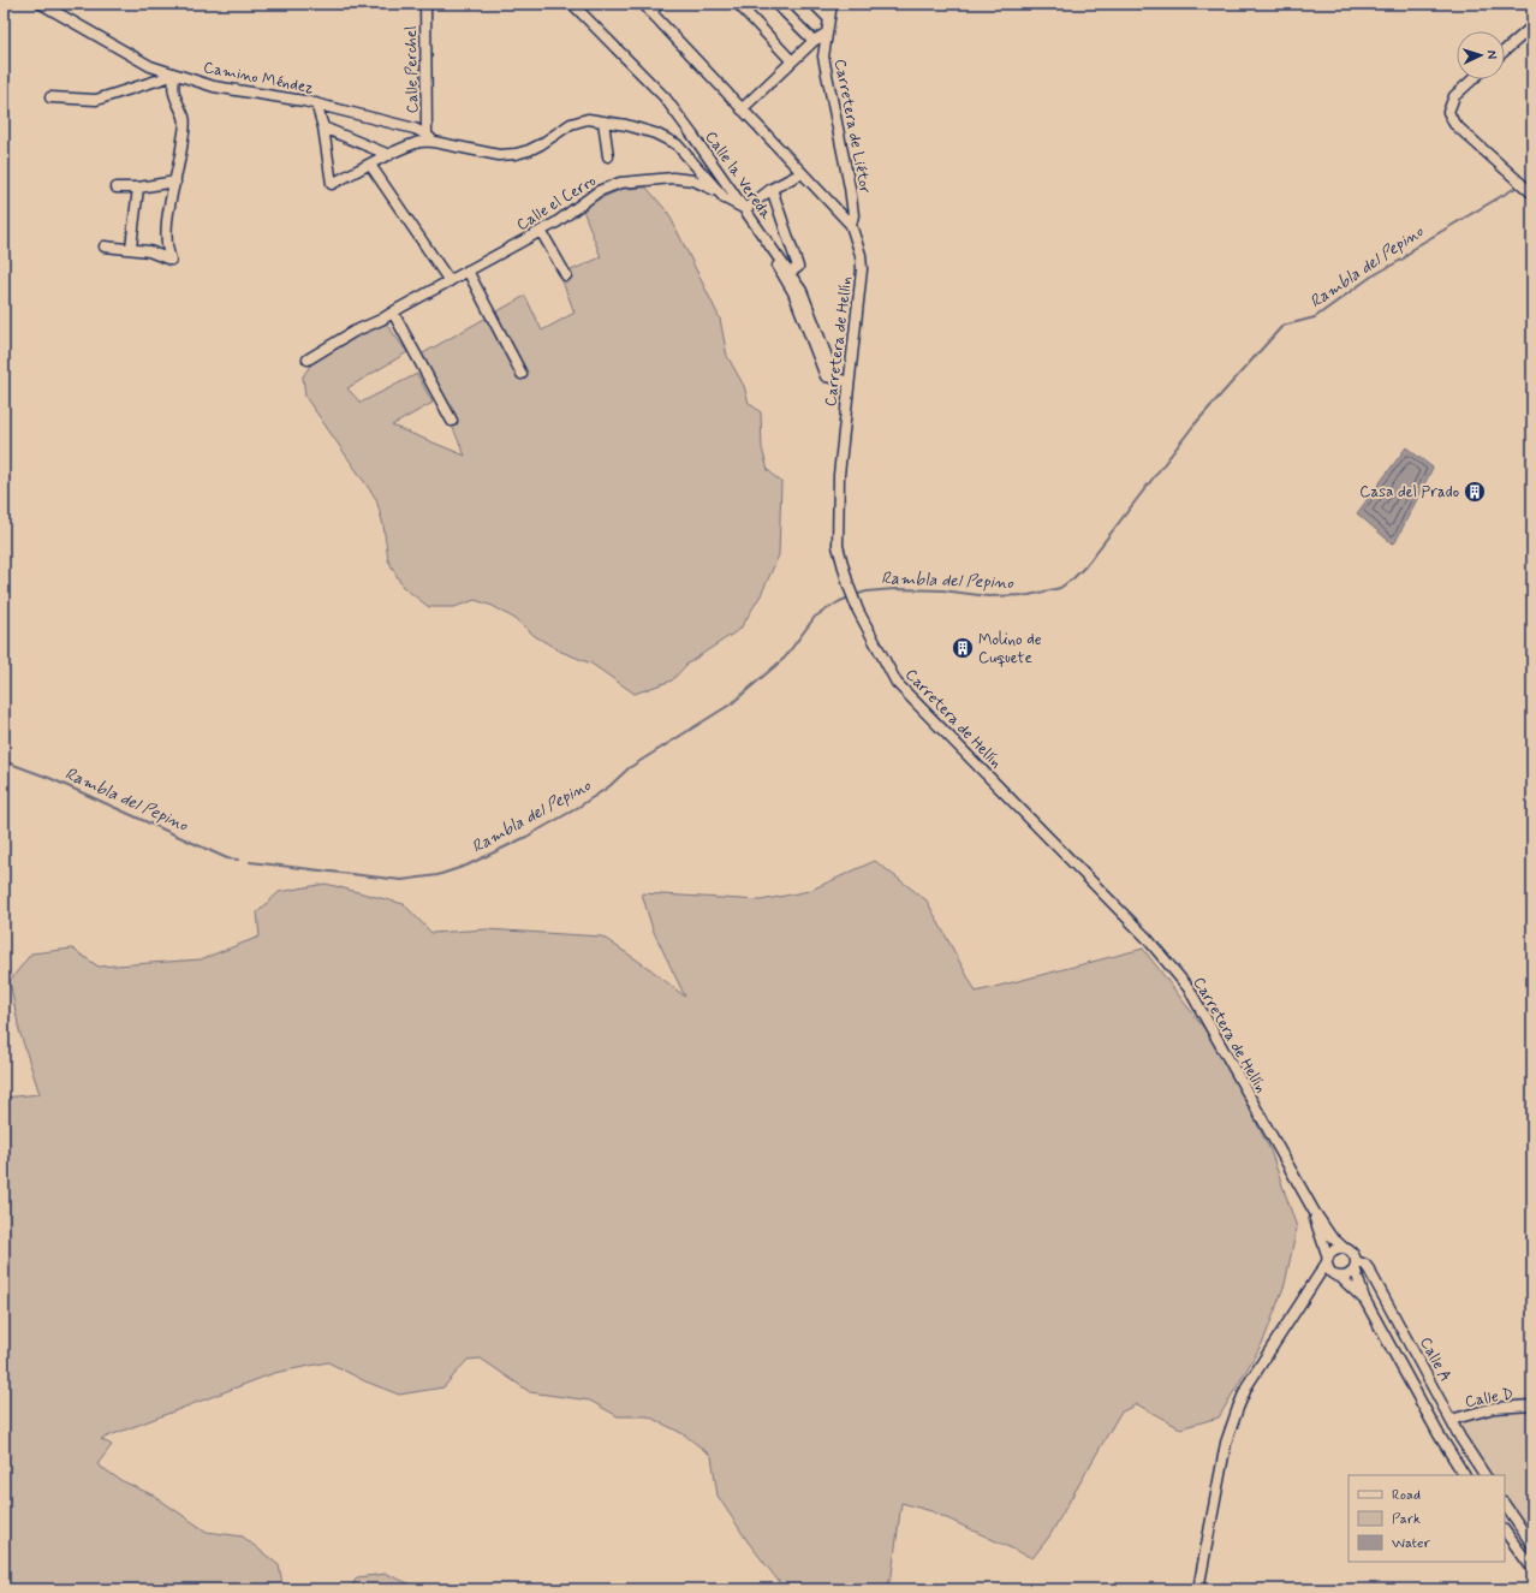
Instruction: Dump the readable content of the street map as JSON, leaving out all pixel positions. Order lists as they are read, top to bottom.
{
  "streets": {
    "street": [
      "Calle Perchel",
      "Camino Méndez",
      "Carretera de Liétor",
      "Calle la Vereda",
      "Calle el Cerro",
      "Carretera de Hellín",
      "Calle A",
      "Calle D"
    ]
  },
  "crossings": [
    ["Calle Perchel", "Camino Méndez"],
    ["Carretera de Liétor", "Carretera de Hellín"],
    ["Carretera de Hellín", "Calle A"],
    ["Calle A", "Calle D"]
  ],
  "water": ["Rambla del Pepino"],
  "places": {
    "building": ["Casa del Prado", "Molino de Cuquete"]
  },
  "legend": ["Road", "Park", "Water"],
  "north": "right"
}
